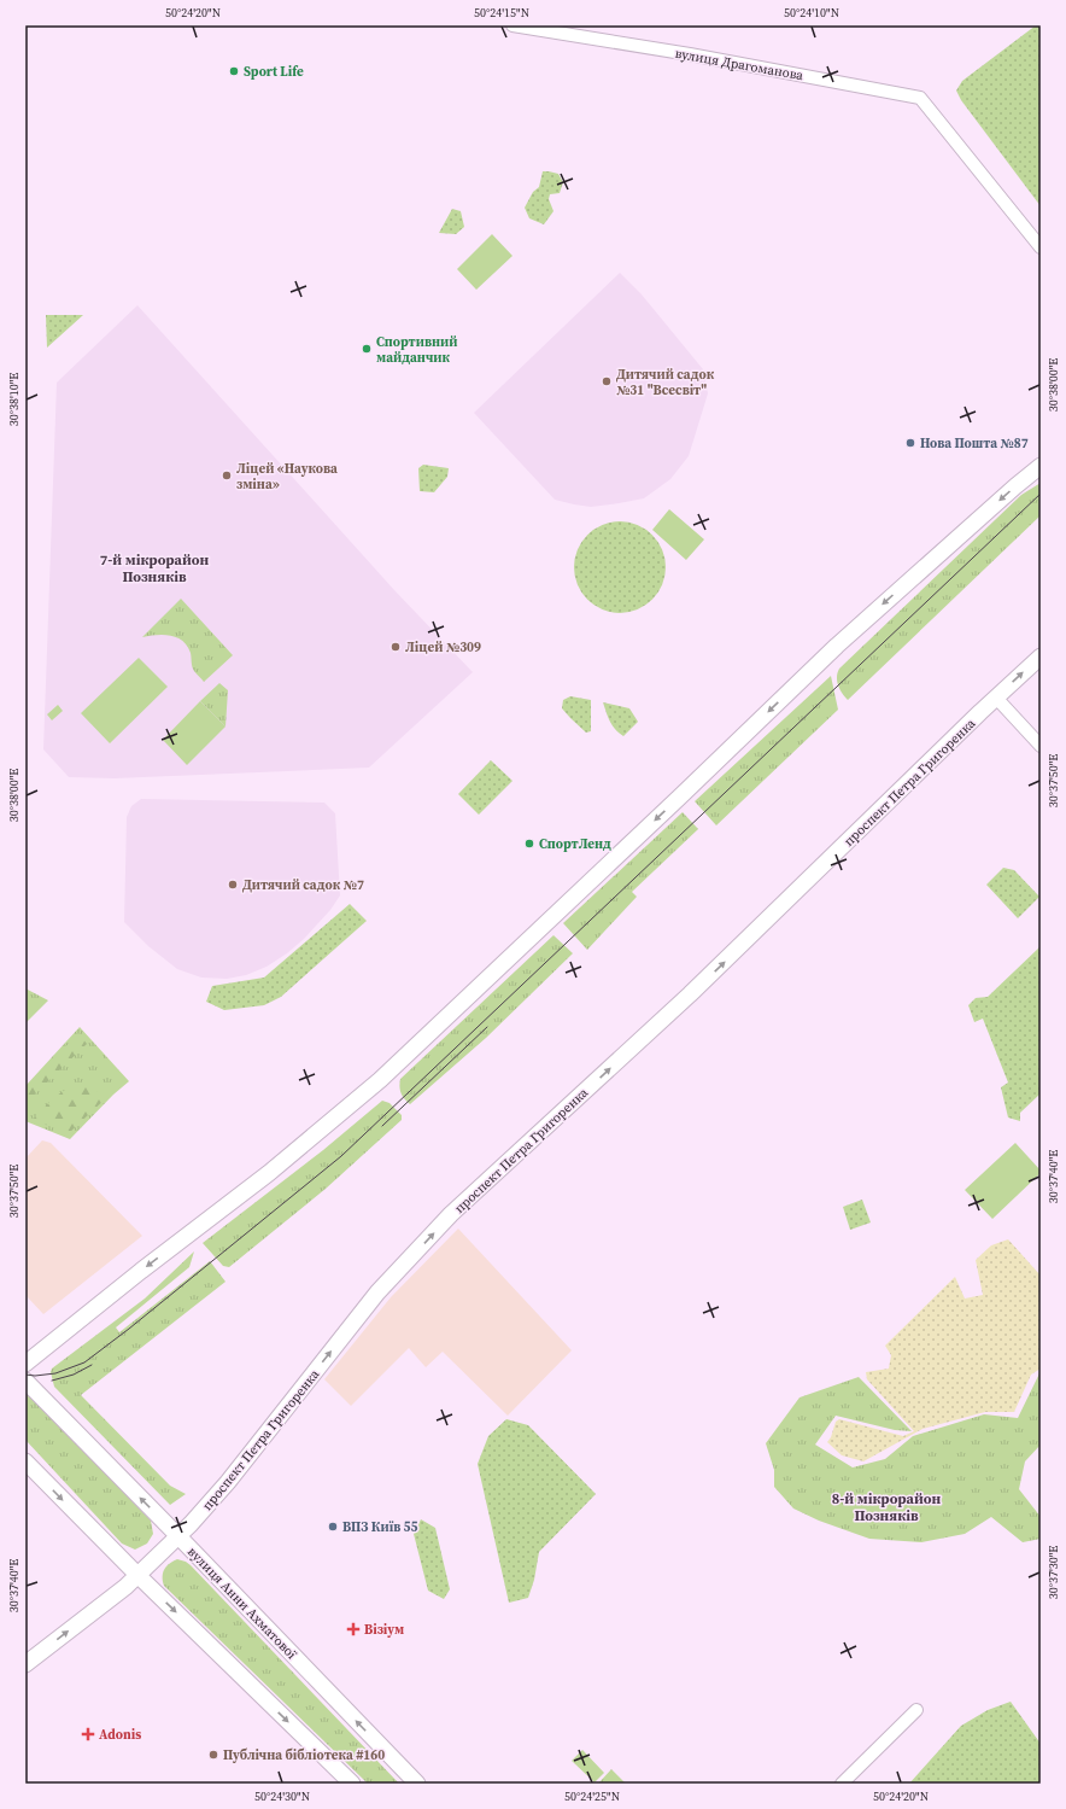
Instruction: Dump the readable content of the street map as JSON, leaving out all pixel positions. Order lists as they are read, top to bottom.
{
  "streets": {
    "main road": ["проспект Петра Григоренка", "вулиця Анни Ахматової"],
    "street": ["вулиця Драгоманова"]
  },
  "crossings": [
    ["проспект Петра Григоренка", "вулиця Анни Ахматової"]
  ],
  "one_way": ["проспект Петра Григоренка"],
  "districts": ["7-й мікрорайон Позняків", "8-й мікрорайон Позняків"],
  "places": {
    "other": [
      "Sport Life",
      "Спортивний майданчик",
      "Дитячий садок №31 \"Всесвіт\"",
      "Нова Пошта №87",
      "Ліцей «Наукова зміна»",
      "Ліцей №309",
      "СпортЛенд",
      "Дитячий садок №7",
      "ВПЗ Київ 55",
      "Публічна бібліотека #160"
    ],
    "health": ["Візіум", "Adonis"]
  },
  "coordinates": [
    "50°24'20\"N",
    "50°24'15\"N",
    "50°24'10\"N",
    "30°38'00\"E",
    "30°38'10\"E",
    "30°37'50\"E",
    "30°37'40\"E",
    "30°37'30\"E",
    "50°24'30\"N",
    "50°24'25\"N"
  ]
}
